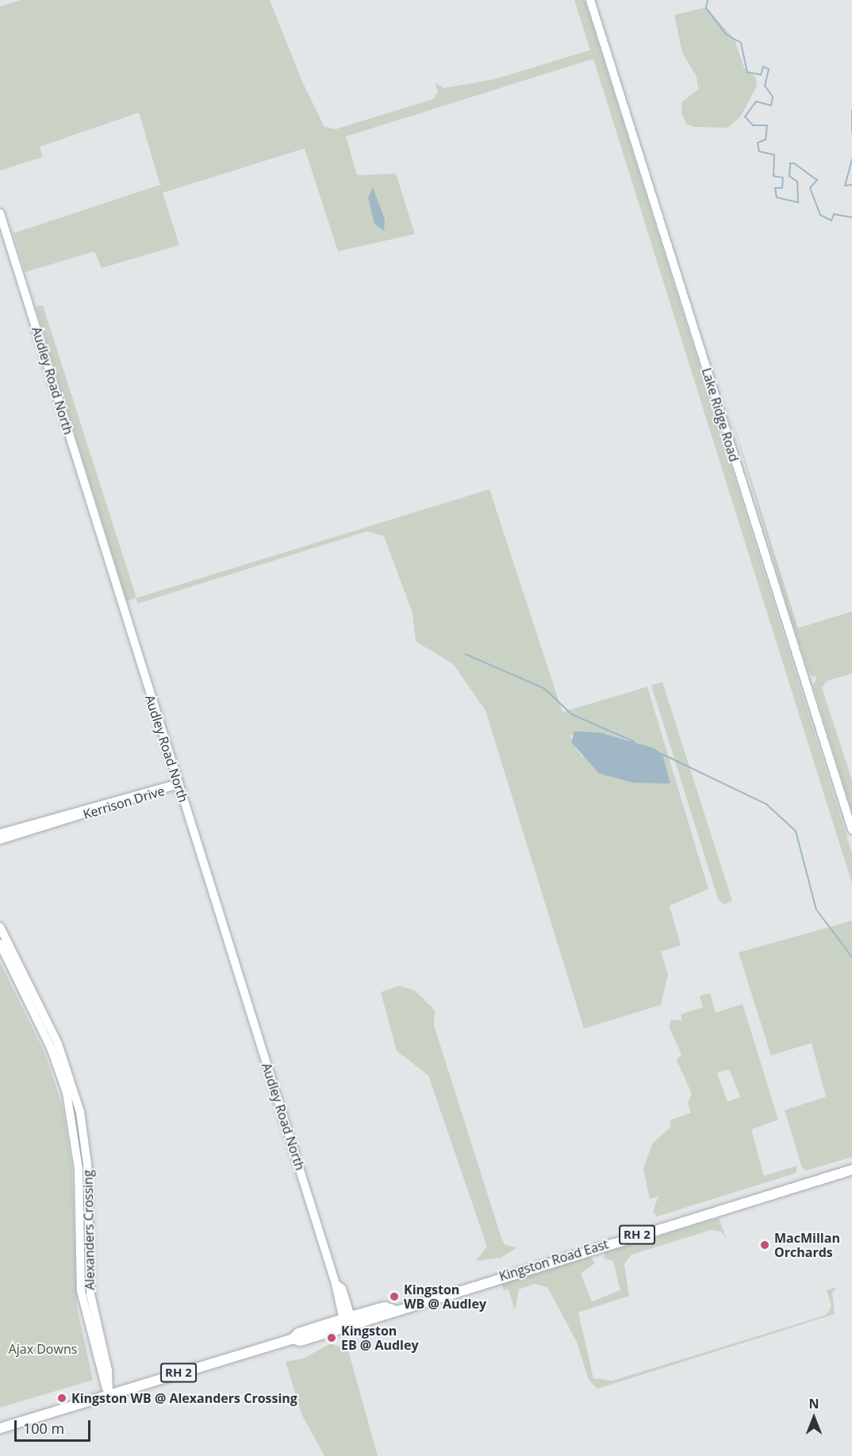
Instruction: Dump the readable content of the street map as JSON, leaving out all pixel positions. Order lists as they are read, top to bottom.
{
  "streets": {
    "main road": ["RH 2", "Kingston Road East"],
    "street": [
      "Audley Road North",
      "Lake Ridge Road",
      "Kerrison Drive",
      "Alexanders Crossing"
    ]
  },
  "crossings": [
    ["Audley Road North", "Kerrison Drive"],
    ["Audley Road North", "Kingston Road East"],
    ["Alexanders Crossing", "Kingston Road East"]
  ],
  "parks": ["Ajax Downs"],
  "places": [
    "MacMillan Orchards",
    "Kingston WB @ Audley",
    "Kingston EB @ Audley",
    "Kingston WB @ Alexanders Crossing"
  ],
  "scale_bar": "100 m",
  "north": "top"
}
